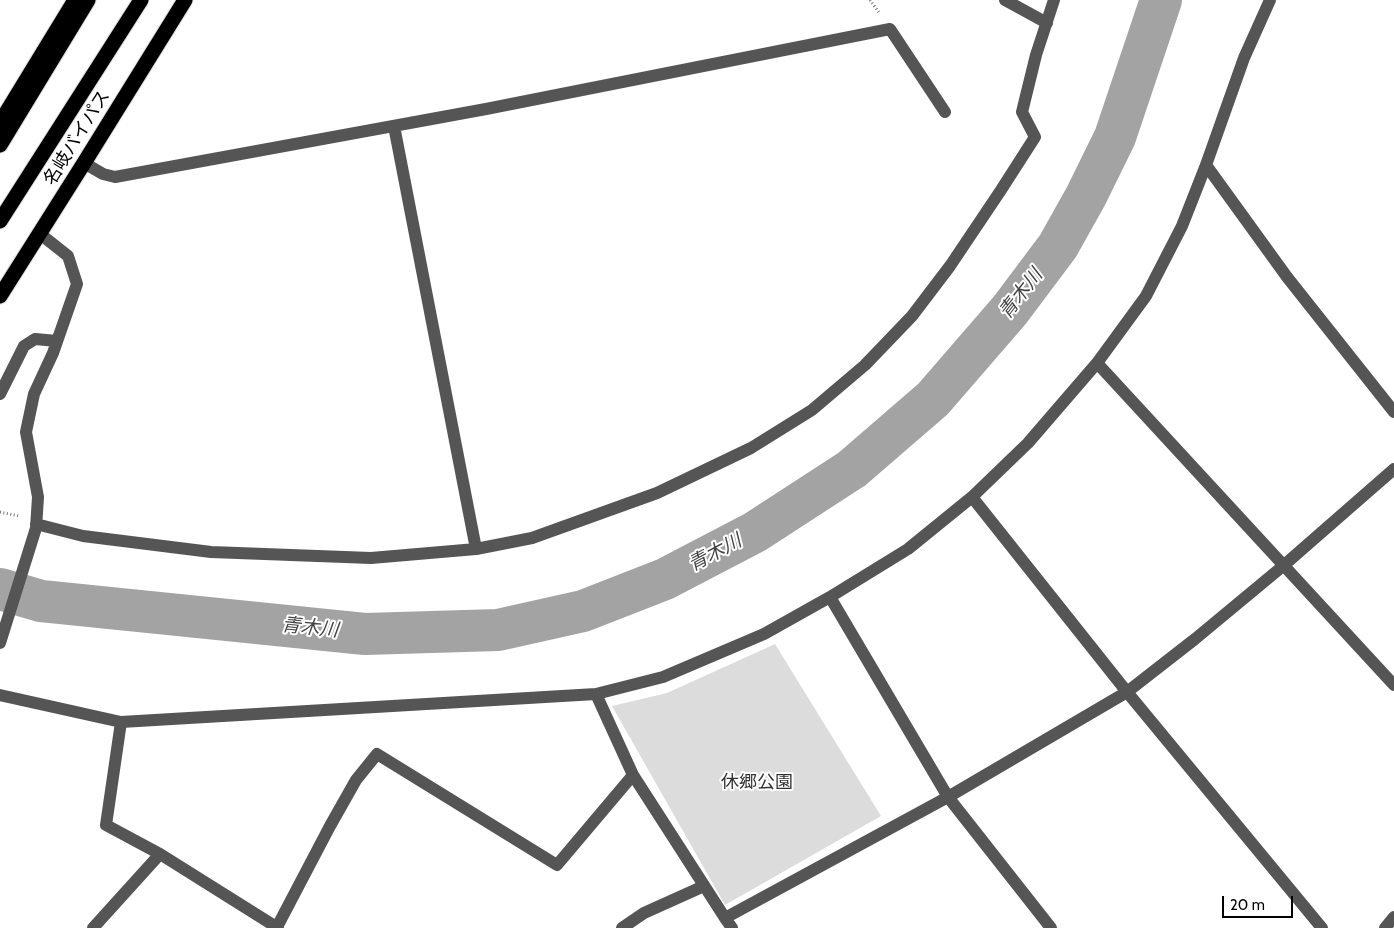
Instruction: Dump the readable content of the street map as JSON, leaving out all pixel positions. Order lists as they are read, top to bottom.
{
  "streets": {
    "highway": ["名岐バイパス"]
  },
  "water": ["青木川"],
  "parks": ["休郷公園"],
  "scale_bar": "20 m"
}
